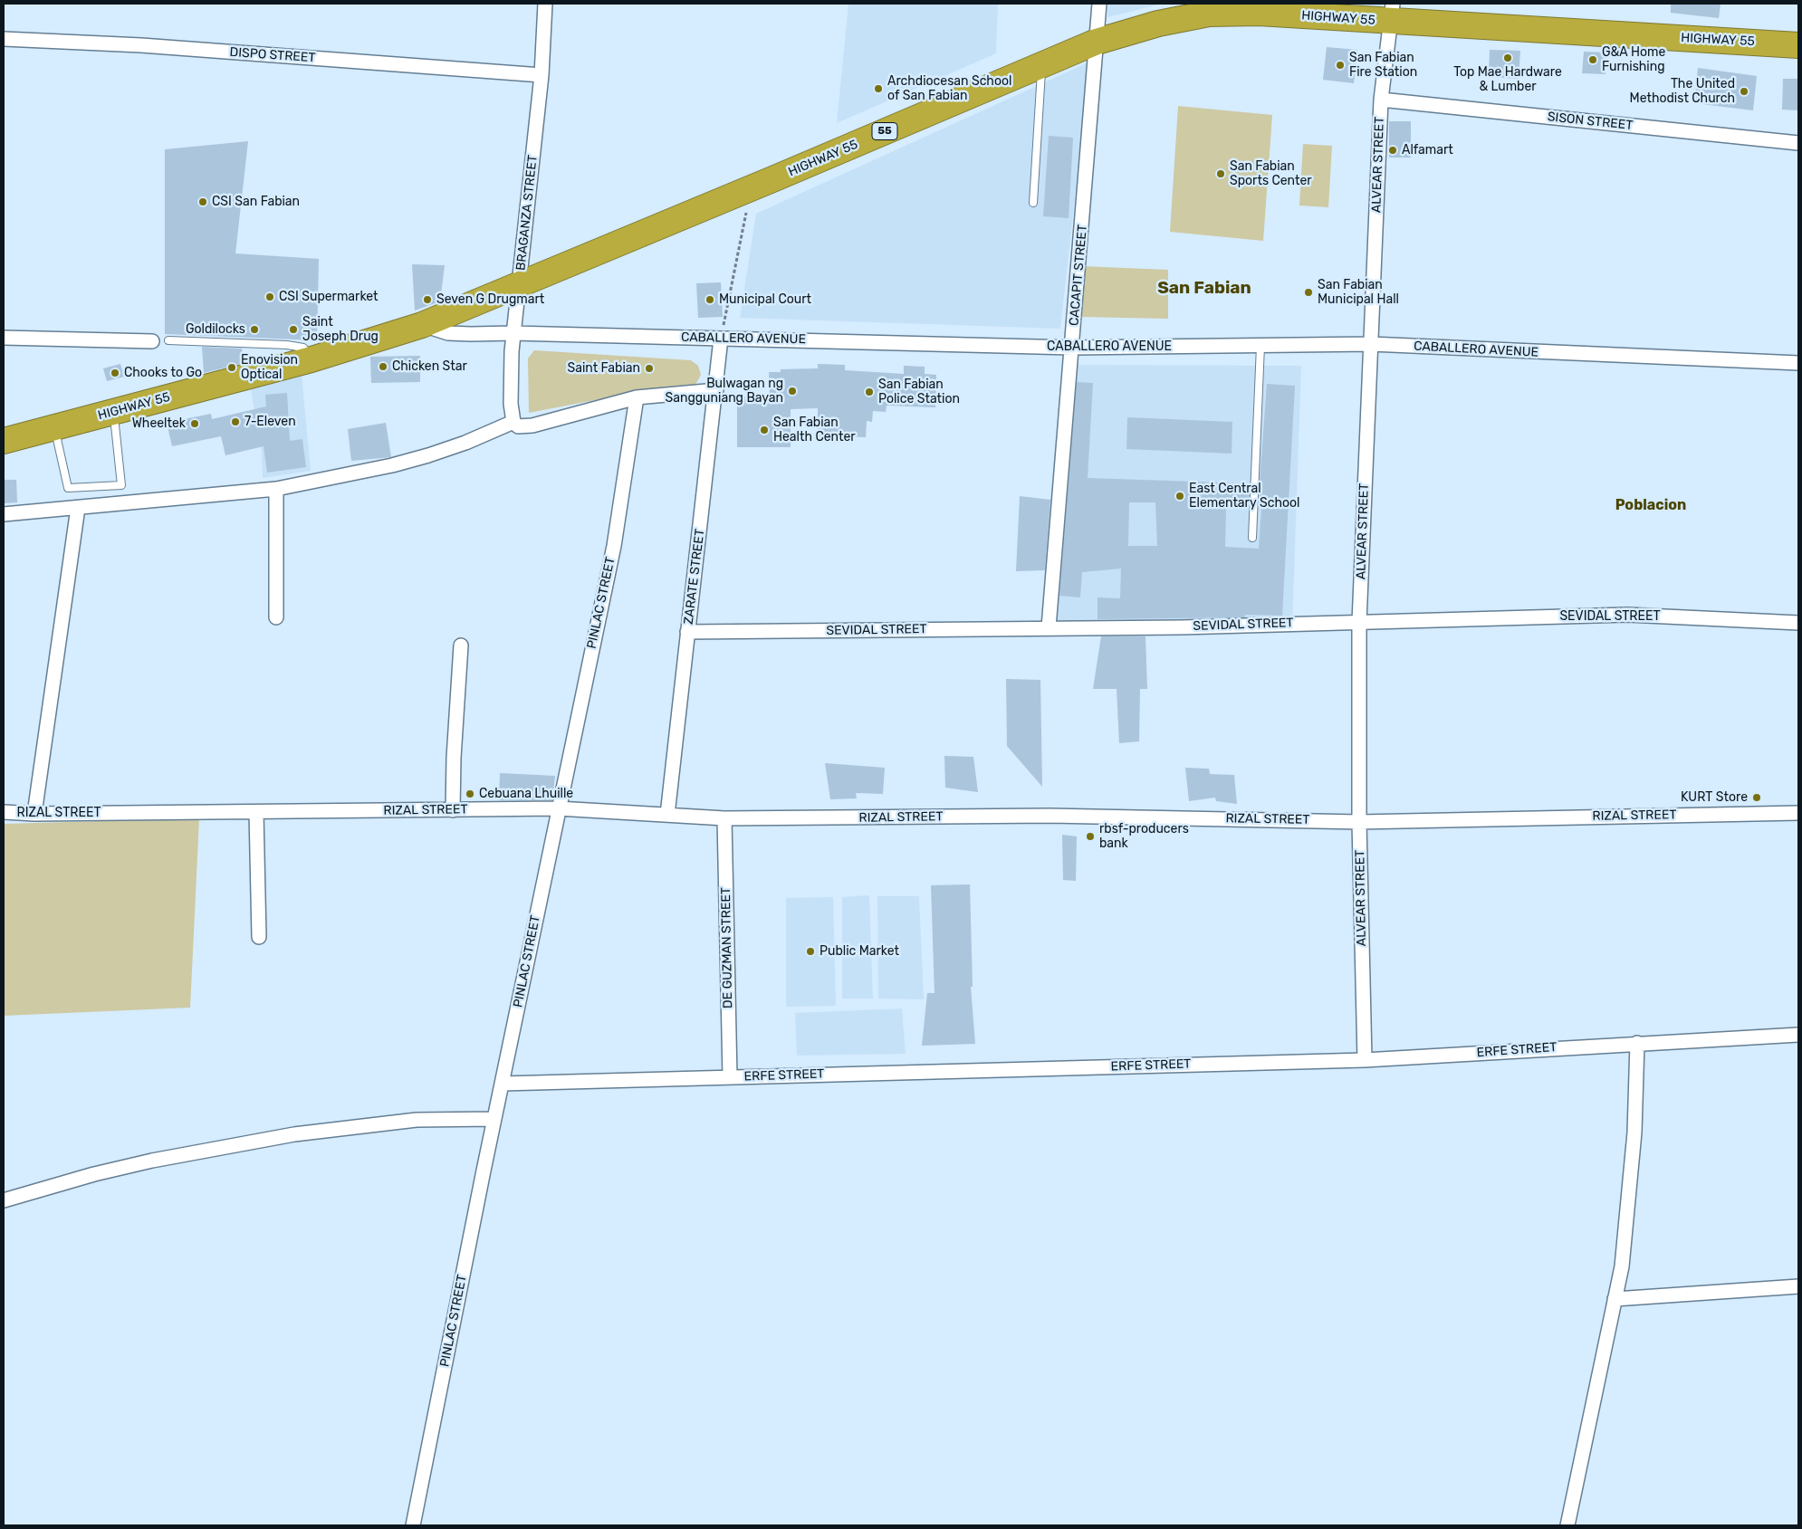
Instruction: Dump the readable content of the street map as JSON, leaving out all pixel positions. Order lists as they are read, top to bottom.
{
  "streets": {
    "highway": ["HIGHWAY 55", "55"],
    "street": [
      "DISPO STREET",
      "SISON STREET",
      "ALVEAR STREET",
      "BRAGANZA STREET",
      "CACAPIT STREET",
      "CABALLERO AVENUE",
      "ZARATE STREET",
      "PINLAC STREET",
      "SEVIDAL STREET",
      "RIZAL STREET",
      "DE GUZMAN STREET",
      "ERFE STREET"
    ]
  },
  "crossings": [
    ["HIGHWAY 55", "ALVEAR STREET"],
    ["HIGHWAY 55", "BRAGANZA STREET"],
    ["HIGHWAY 55", "CACAPIT STREET"],
    ["HIGHWAY 55", "CABALLERO AVENUE"],
    ["DISPO STREET", "BRAGANZA STREET"],
    ["SISON STREET", "ALVEAR STREET"],
    ["ALVEAR STREET", "CABALLERO AVENUE"],
    ["ALVEAR STREET", "SEVIDAL STREET"],
    ["ALVEAR STREET", "RIZAL STREET"],
    ["ALVEAR STREET", "ERFE STREET"],
    ["BRAGANZA STREET", "CABALLERO AVENUE"],
    ["CACAPIT STREET", "CABALLERO AVENUE"],
    ["CACAPIT STREET", "SEVIDAL STREET"],
    ["CABALLERO AVENUE", "ZARATE STREET"],
    ["ZARATE STREET", "SEVIDAL STREET"],
    ["ZARATE STREET", "RIZAL STREET"],
    ["PINLAC STREET", "RIZAL STREET"],
    ["PINLAC STREET", "ERFE STREET"],
    ["RIZAL STREET", "DE GUZMAN STREET"],
    ["DE GUZMAN STREET", "ERFE STREET"]
  ],
  "districts": ["San Fabian", "Poblacion"],
  "places": [
    "Top Mae Hardware & Lumber",
    "G&A Home Furnishing",
    "San Fabian Fire Station",
    "Archdiocesan School of San Fabian",
    "The United Methodist Church",
    "Alfamart",
    "San Fabian Sports Center",
    "CSI San Fabian",
    "San Fabian Municipal Hall",
    "CSI Supermarket",
    "Seven G Drugmart",
    "Municipal Court",
    "Goldilocks",
    "Saint Joseph Drug",
    "Chicken Star",
    "Enovision Optical",
    "Saint Fabian",
    "Chooks to Go",
    "Bulwagan ng Sangguniang Bayan",
    "San Fabian Police Station",
    "7-Eleven",
    "Wheeltek",
    "San Fabian Health Center",
    "East Central Elementary School",
    "Cebuana Lhuille",
    "KURT Store",
    "rbsf-producers bank",
    "Public Market"
  ]
}
